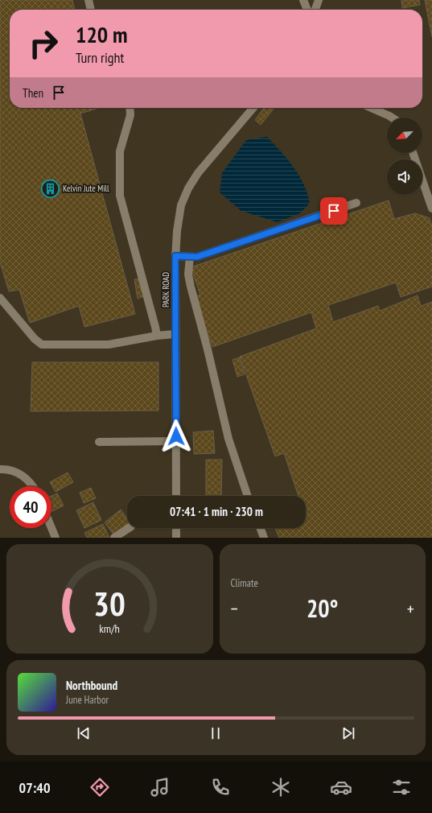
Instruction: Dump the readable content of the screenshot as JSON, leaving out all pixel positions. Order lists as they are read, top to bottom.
{
  "streets": {
    "street": ["PARK ROAD"]
  },
  "places": {
    "building": ["Kelvin Jute Mill"]
  },
  "north": "bottom left",
  "page": {
    "turn": ["120 m", "Turn right"],
    "then": "Then",
    "limit": "40",
    "trip": "07:41 · 1 min · 230 m",
    "tile": "Climate",
    "heat": ["−", "20°", "+"],
    "song": ["Northbound", "June Harbor"],
    "tabs": "07:40",
    "gauge": ["30", "km/h"]
  }
}
